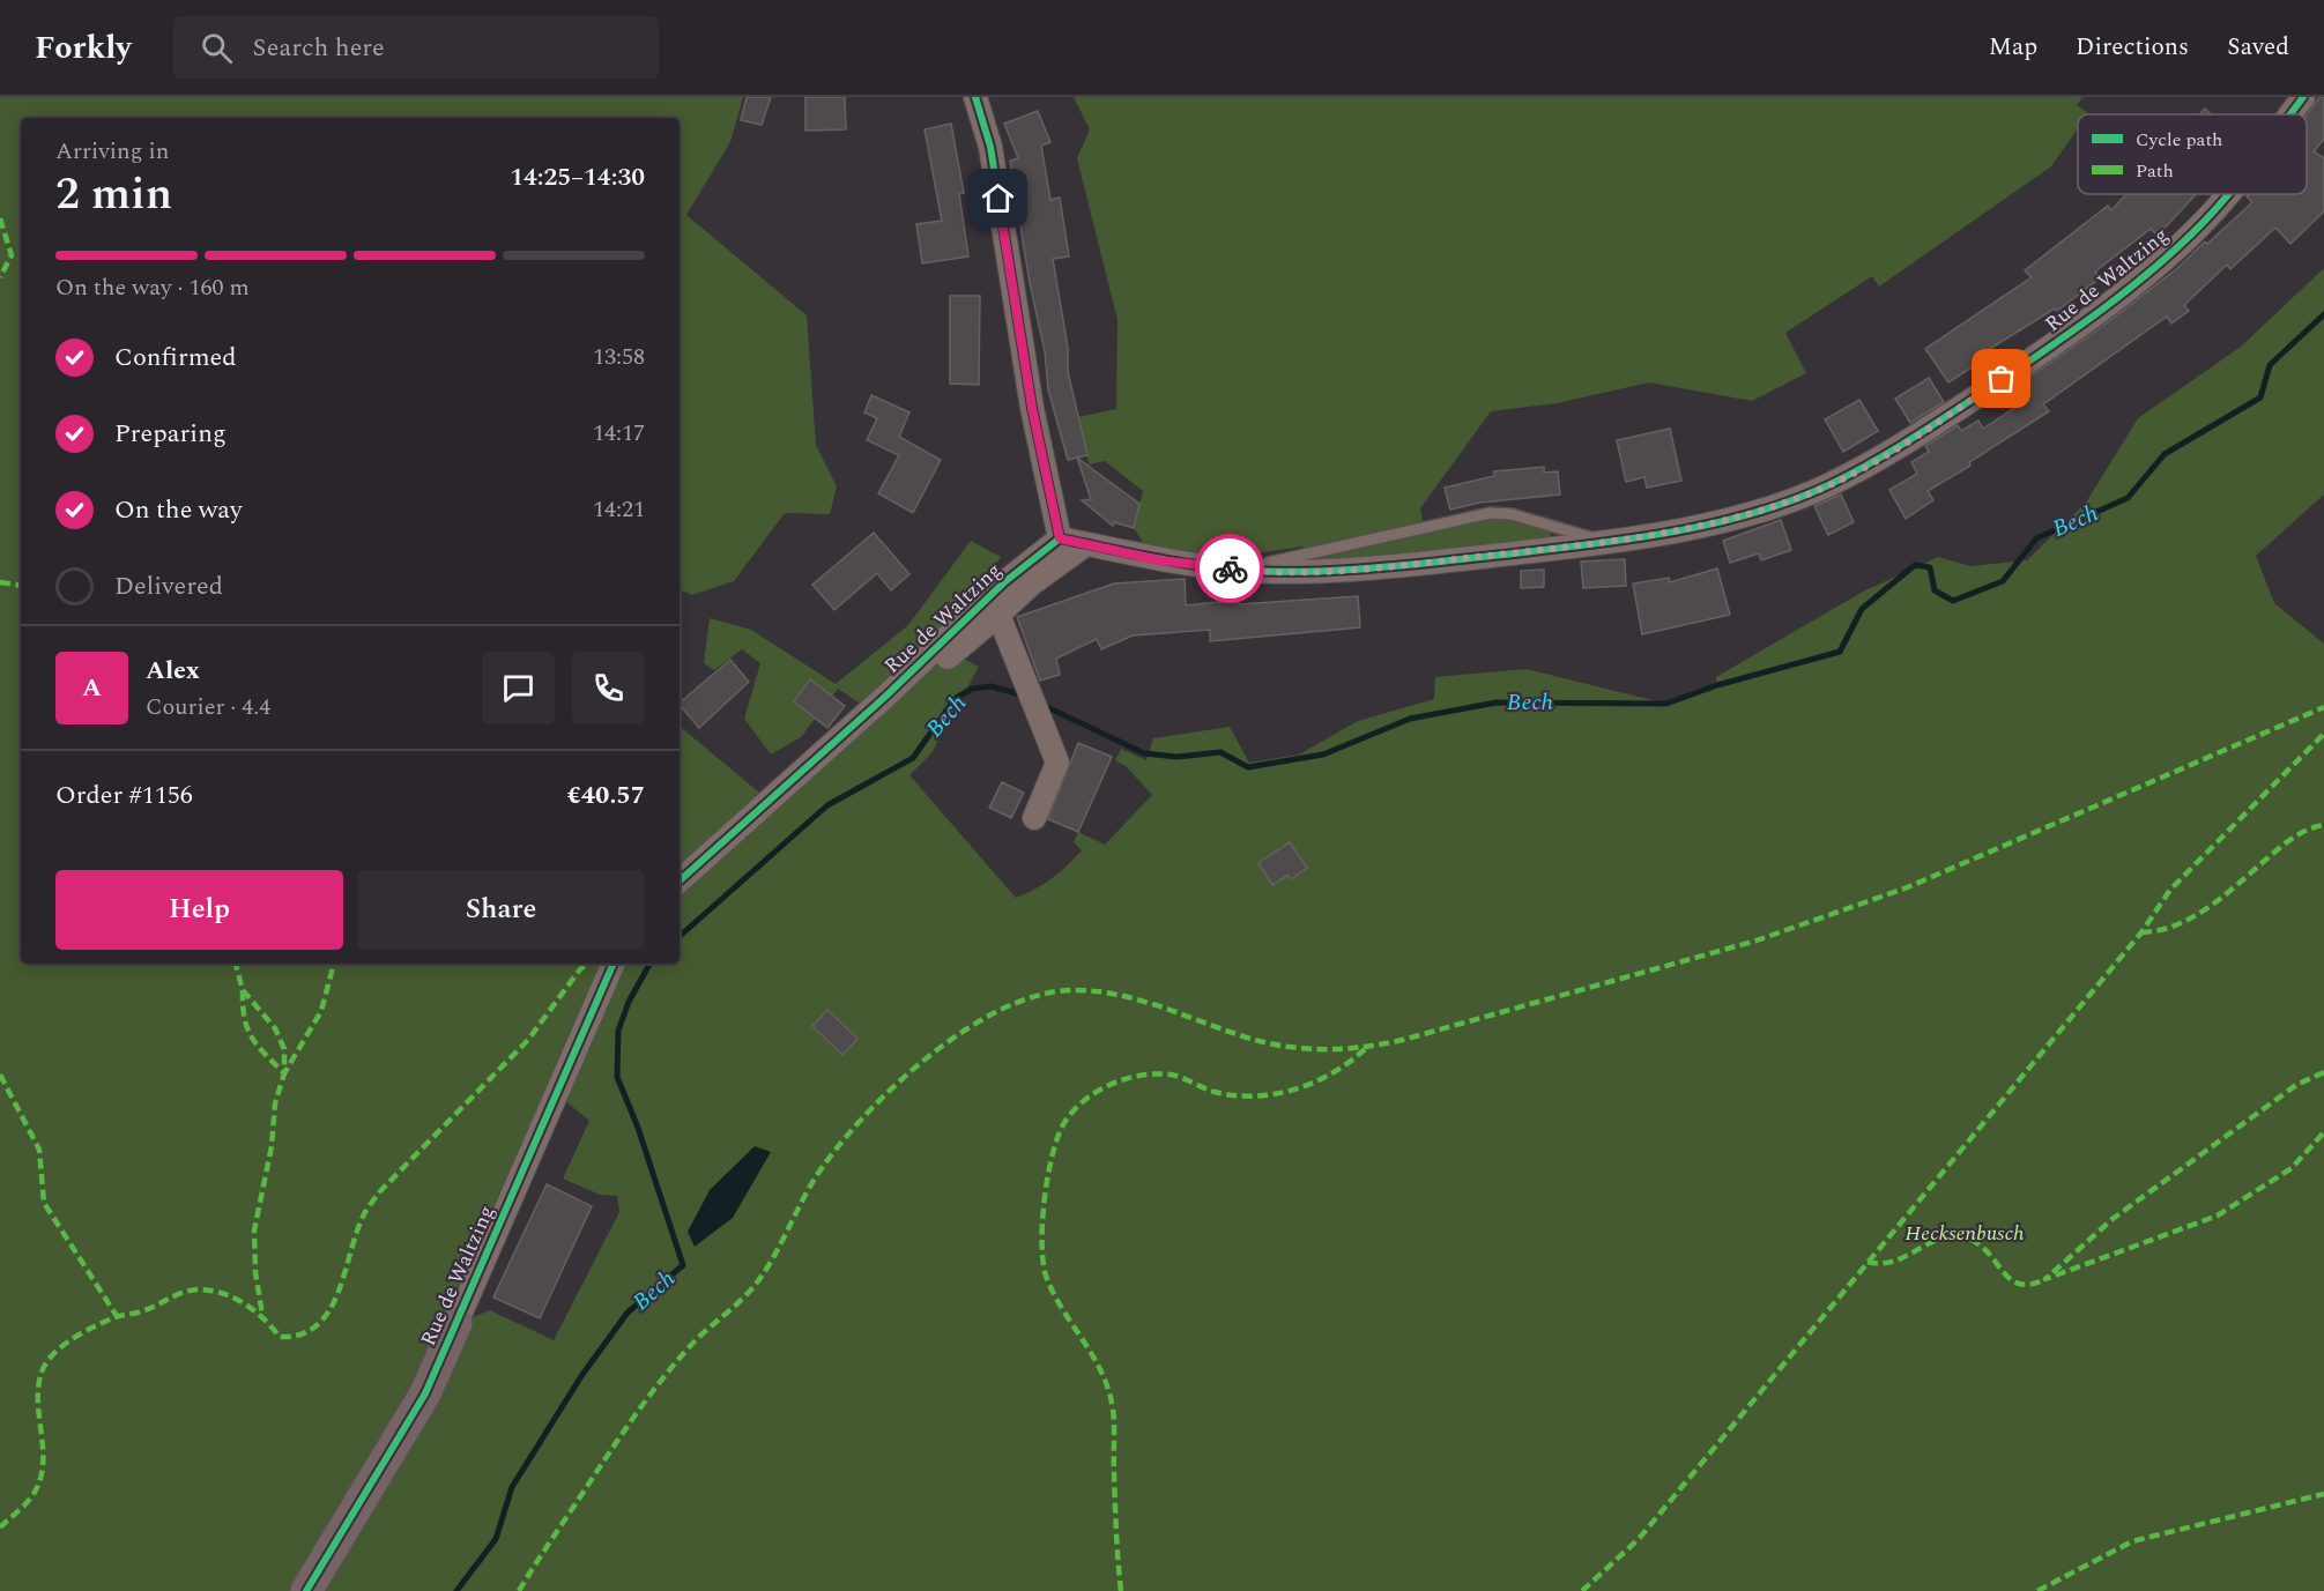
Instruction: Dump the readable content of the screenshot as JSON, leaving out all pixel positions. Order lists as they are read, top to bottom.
{
  "streets": {
    "street": ["Rue de Waltzing"]
  },
  "water": ["Bech"],
  "parks": ["Hecksenbusch"],
  "legend": ["Cycle path", "Path"],
  "page": {
    "header": "Forkly",
    "search": "Search here",
    "nav": ["Map", "Directions", "Saved"],
    "heading": ["2 min", "Arriving in", "14:25–14:30"],
    "panel": [
      "Alex",
      "Courier · 4.4",
      "Order #1156",
      "€40.57"
    ],
    "bar": "On the way · 160 m",
    "list": [
      ["Confirmed", "13:58"],
      ["Preparing", "14:17"],
      ["On the way", "14:21"],
      "Delivered"
    ],
    "round": "A",
    "buttons": ["Help", "Share"]
  }
}
